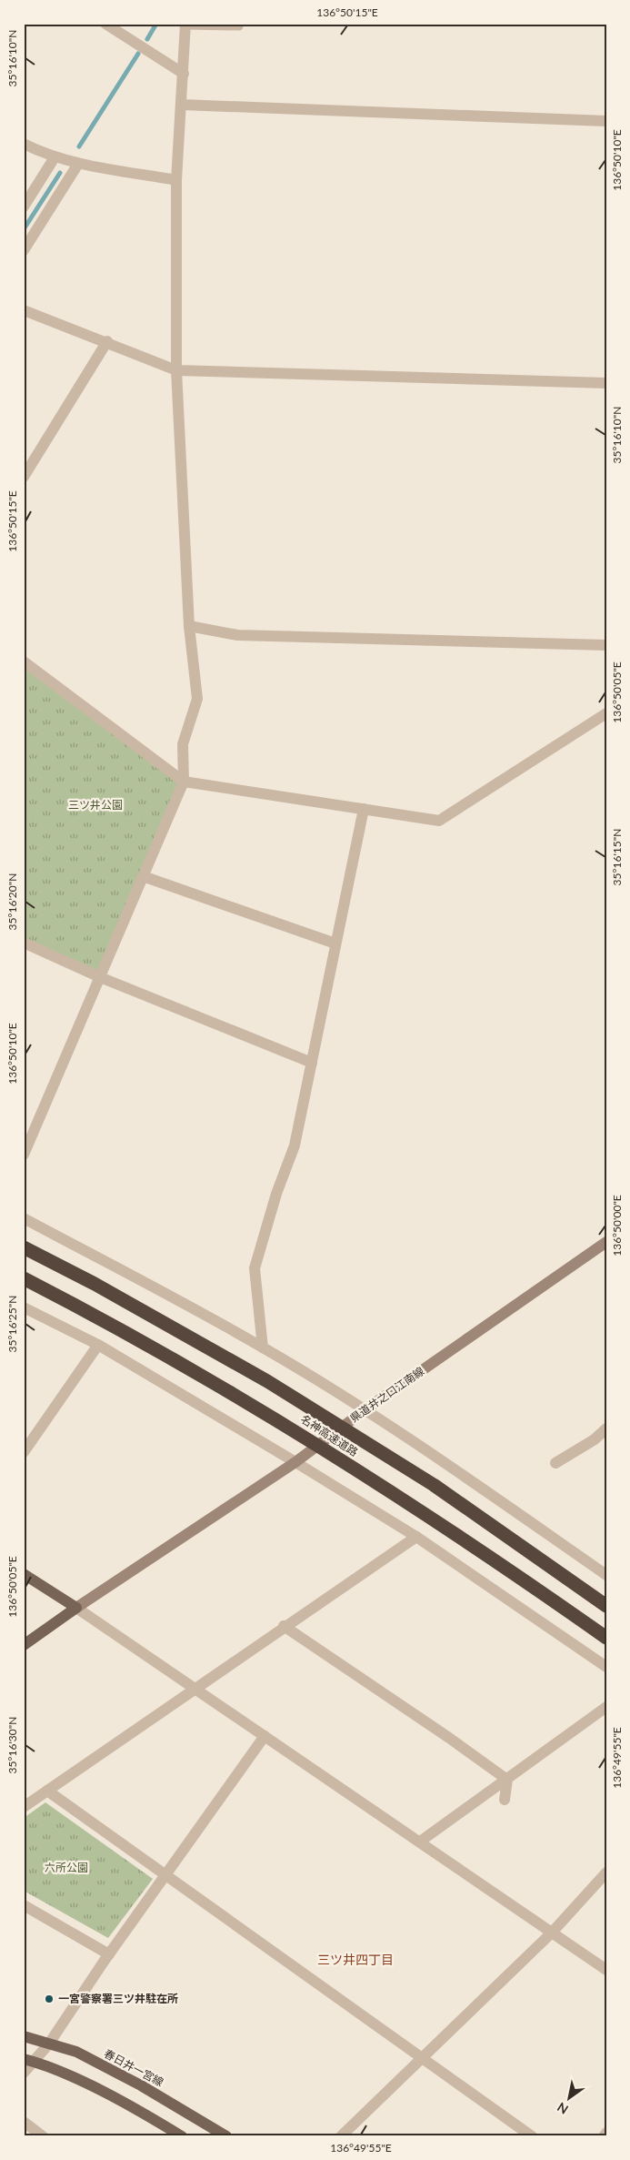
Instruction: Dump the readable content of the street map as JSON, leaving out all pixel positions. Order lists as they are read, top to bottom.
{
  "streets": {
    "highway": ["名神高速道路"],
    "main road": ["県道井之口江南線", "春日井一宮線"]
  },
  "districts": ["三ツ井四丁目"],
  "parks": ["三ツ井公園", "六所公園"],
  "places": ["一宮警察署三ツ井駐在所"],
  "north": "bottom left",
  "coordinates": [
    "136°50'15\"E",
    "35°16'10\"N",
    "136°50'10\"E",
    "136°50'05\"E",
    "35°16'15\"N",
    "35°16'20\"N",
    "136°50'00\"E",
    "35°16'25\"N",
    "35°16'30\"N",
    "136°49'55\"E"
  ]
}
